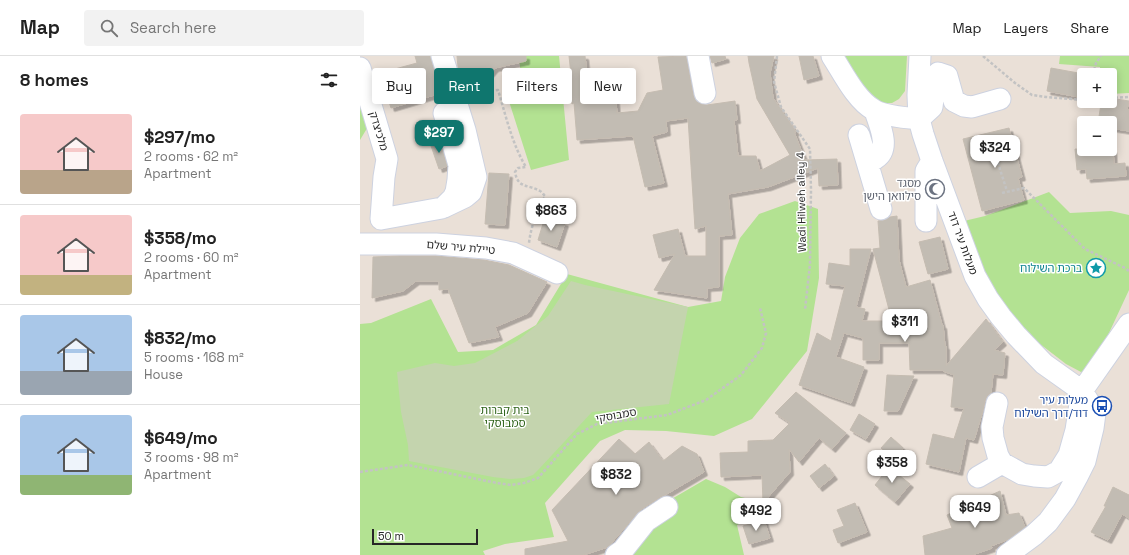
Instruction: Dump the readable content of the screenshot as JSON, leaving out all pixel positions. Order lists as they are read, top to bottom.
{
  "streets": {
    "street": ["מלכיצדק", "מעלות עיר דוד", "טיילת עיר שלם"],
    "path": ["Wadi Hilweh alley 4", "סמבוסקי"]
  },
  "parks": ["בית קברות סמבוסקי"],
  "places": {
    "mosque": ["מסגד סילוואן הישן"],
    "place": ["ברכת השילוח"],
    "bus stop": ["מעלות עיר דוד/דרך השילוח"]
  },
  "scale_bar": "50 m",
  "page": {
    "header": "Map",
    "search": "Search here",
    "nav": ["Map", "Layers", "Share"],
    "heading": "8 homes",
    "map_buttons": ["+", "−"],
    "chip": [
      "Buy",
      "Rent",
      "Filters",
      "New"
    ],
    "list": [
      {
        "name": "$297/mo",
        "note": "2 rooms · 62 m² · Apartment"
      },
      {
        "name": "$358/mo",
        "note": "2 rooms · 60 m² · Apartment"
      },
      {
        "name": "$832/mo",
        "note": "5 rooms · 168 m² · House"
      },
      {
        "name": "$649/mo",
        "note": "3 rooms · 98 m² · Apartment"
      }
    ],
    "price": [
      "$297",
      "$324",
      "$863",
      "$311",
      "$358",
      "$832",
      "$649",
      "$492"
    ],
    "scale": "50 m"
  }
}
